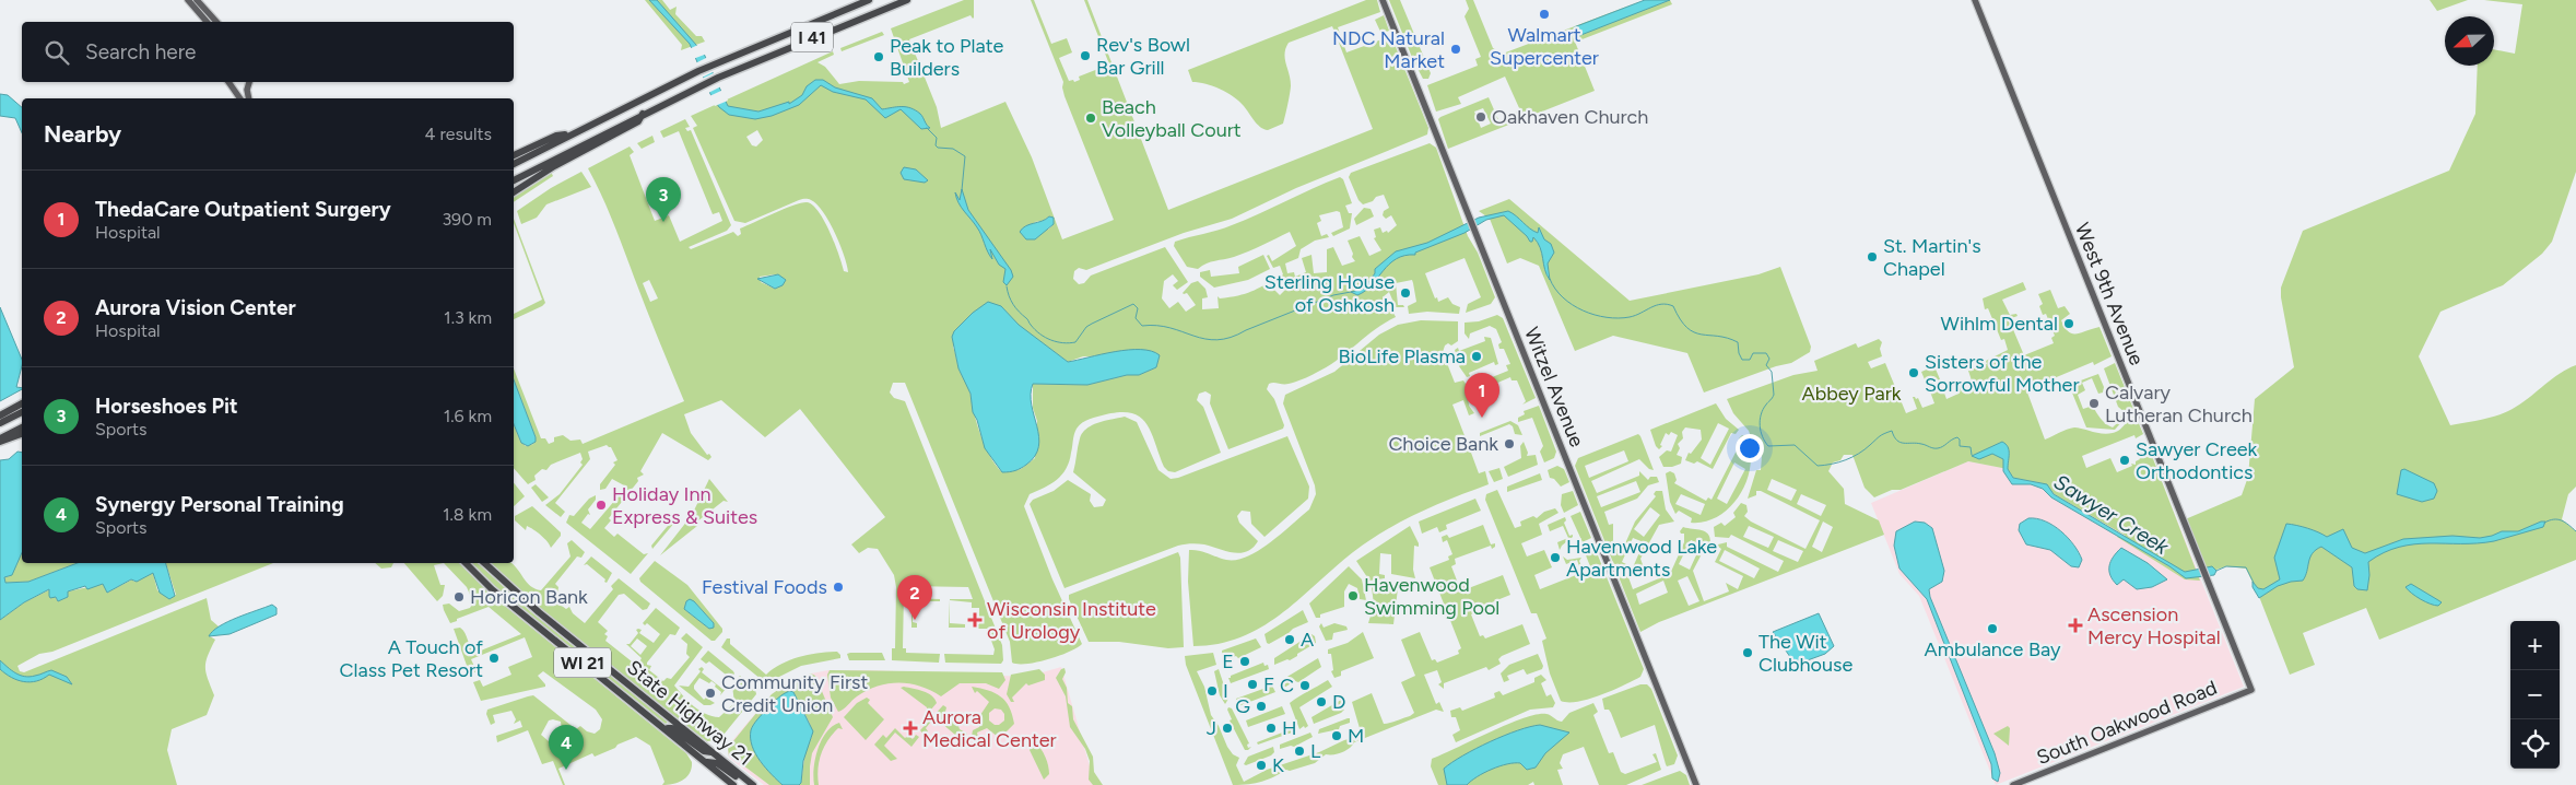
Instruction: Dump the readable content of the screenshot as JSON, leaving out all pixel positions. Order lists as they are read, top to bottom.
{
  "streets": {
    "highway": ["I 41", "WI 21", "State Highway 21"],
    "main road": ["West 9th Avenue", "Witzel Avenue", "South Oakwood Road"]
  },
  "crossings": [
    ["West 9th Avenue", "South Oakwood Road"]
  ],
  "water": ["Sawyer Creek"],
  "parks": ["Abbey Park"],
  "places": {
    "other": [
      "Walmart Supercenter",
      "NDC Natural Market",
      "Rev's Bowl Bar Grill",
      "Peak to Plate Builders",
      "Oakhaven Church",
      "Beach Volleyball Court",
      "St. Martin's Chapel",
      "Sterling House of Oshkosh",
      "Wihlm Dental",
      "BioLife Plasma",
      "Sisters of the Sorrowful Mother",
      "Calvary Lutheran Church",
      "Choice Bank",
      "Sawyer Creek Orthodontics",
      "Holiday Inn Express & Suites",
      "Havenwood Lake Apartments",
      "Festival Foods",
      "Havenwood Swimming Pool",
      "Horicon Bank",
      "Ambulance Bay",
      "A",
      "The Wit Clubhouse",
      "A Touch of Class Pet Resort",
      "E",
      "F",
      "C",
      "I",
      "Community First Credit Union",
      "D",
      "G",
      "J",
      "H",
      "M",
      "L",
      "K"
    ],
    "health": ["Wisconsin Institute of Urology", "Ascension Mercy Hospital", "Aurora Medical Center"]
  },
  "north": "left",
  "page": {
    "search": "Search here",
    "heading": ["Nearby", "4 results"],
    "list": [
      {
        "mark": "1",
        "name": "ThedaCare Outpatient Surgery",
        "note": "Hospital",
        "value": "390 m"
      },
      {
        "mark": "2",
        "name": "Aurora Vision Center",
        "note": "Hospital",
        "value": "1.3 km"
      },
      {
        "mark": "3",
        "name": "Horseshoes Pit",
        "note": "Sports",
        "value": "1.6 km"
      },
      {
        "mark": "4",
        "name": "Synergy Personal Training",
        "note": "Sports",
        "value": "1.8 km"
      }
    ],
    "pins": [
      "3",
      "1",
      "2",
      "4"
    ],
    "map_buttons": ["+", "−"]
  }
}
